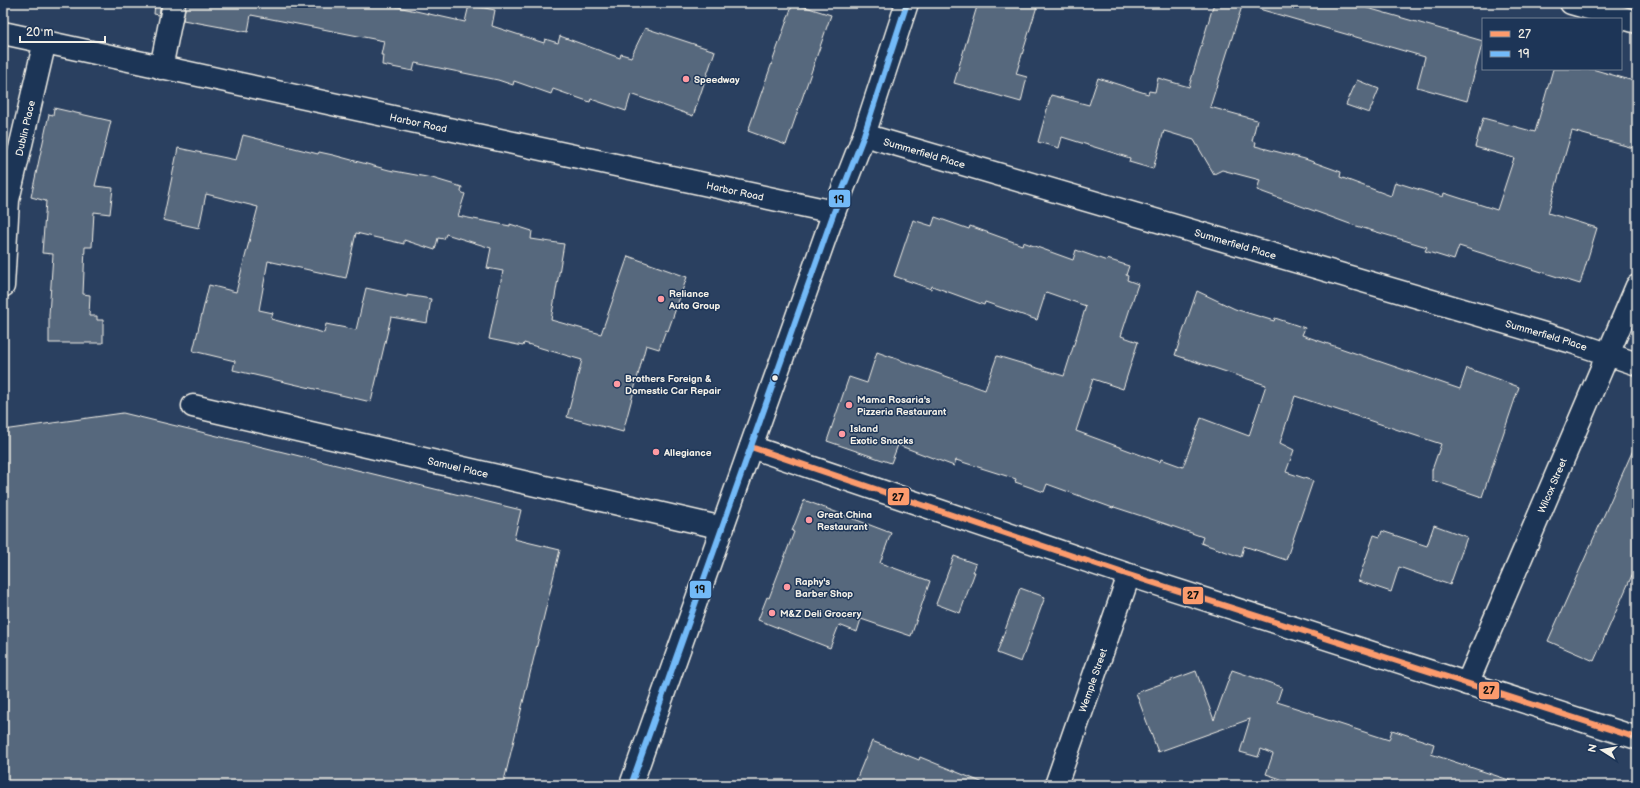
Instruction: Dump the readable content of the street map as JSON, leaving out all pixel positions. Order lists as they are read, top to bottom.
{
  "streets": {
    "street": [
      "Harbor Road",
      "Dublin Place",
      "Summerfield Place",
      "Samuel Place",
      "Wilcox Street",
      "Wemple Street"
    ]
  },
  "crossings": [
    ["Harbor Road", "Dublin Place"],
    ["Summerfield Place", "Wilcox Street"]
  ],
  "places": [
    "Speedway",
    "Reliance Auto Group",
    "Brothers Foreign & Domestic Car Repair",
    "Mama Rosaria's Pizzeria Restaurant",
    "Island Exotic Snacks",
    "Allegiance",
    "Great China Restaurant",
    "Raphy's Barber Shop",
    "M&Z Deli Grocery"
  ],
  "lines": ["transit line 19", "transit line 27"],
  "legend": ["27", "19"],
  "scale_bar": "20 m",
  "north": "left"
}
